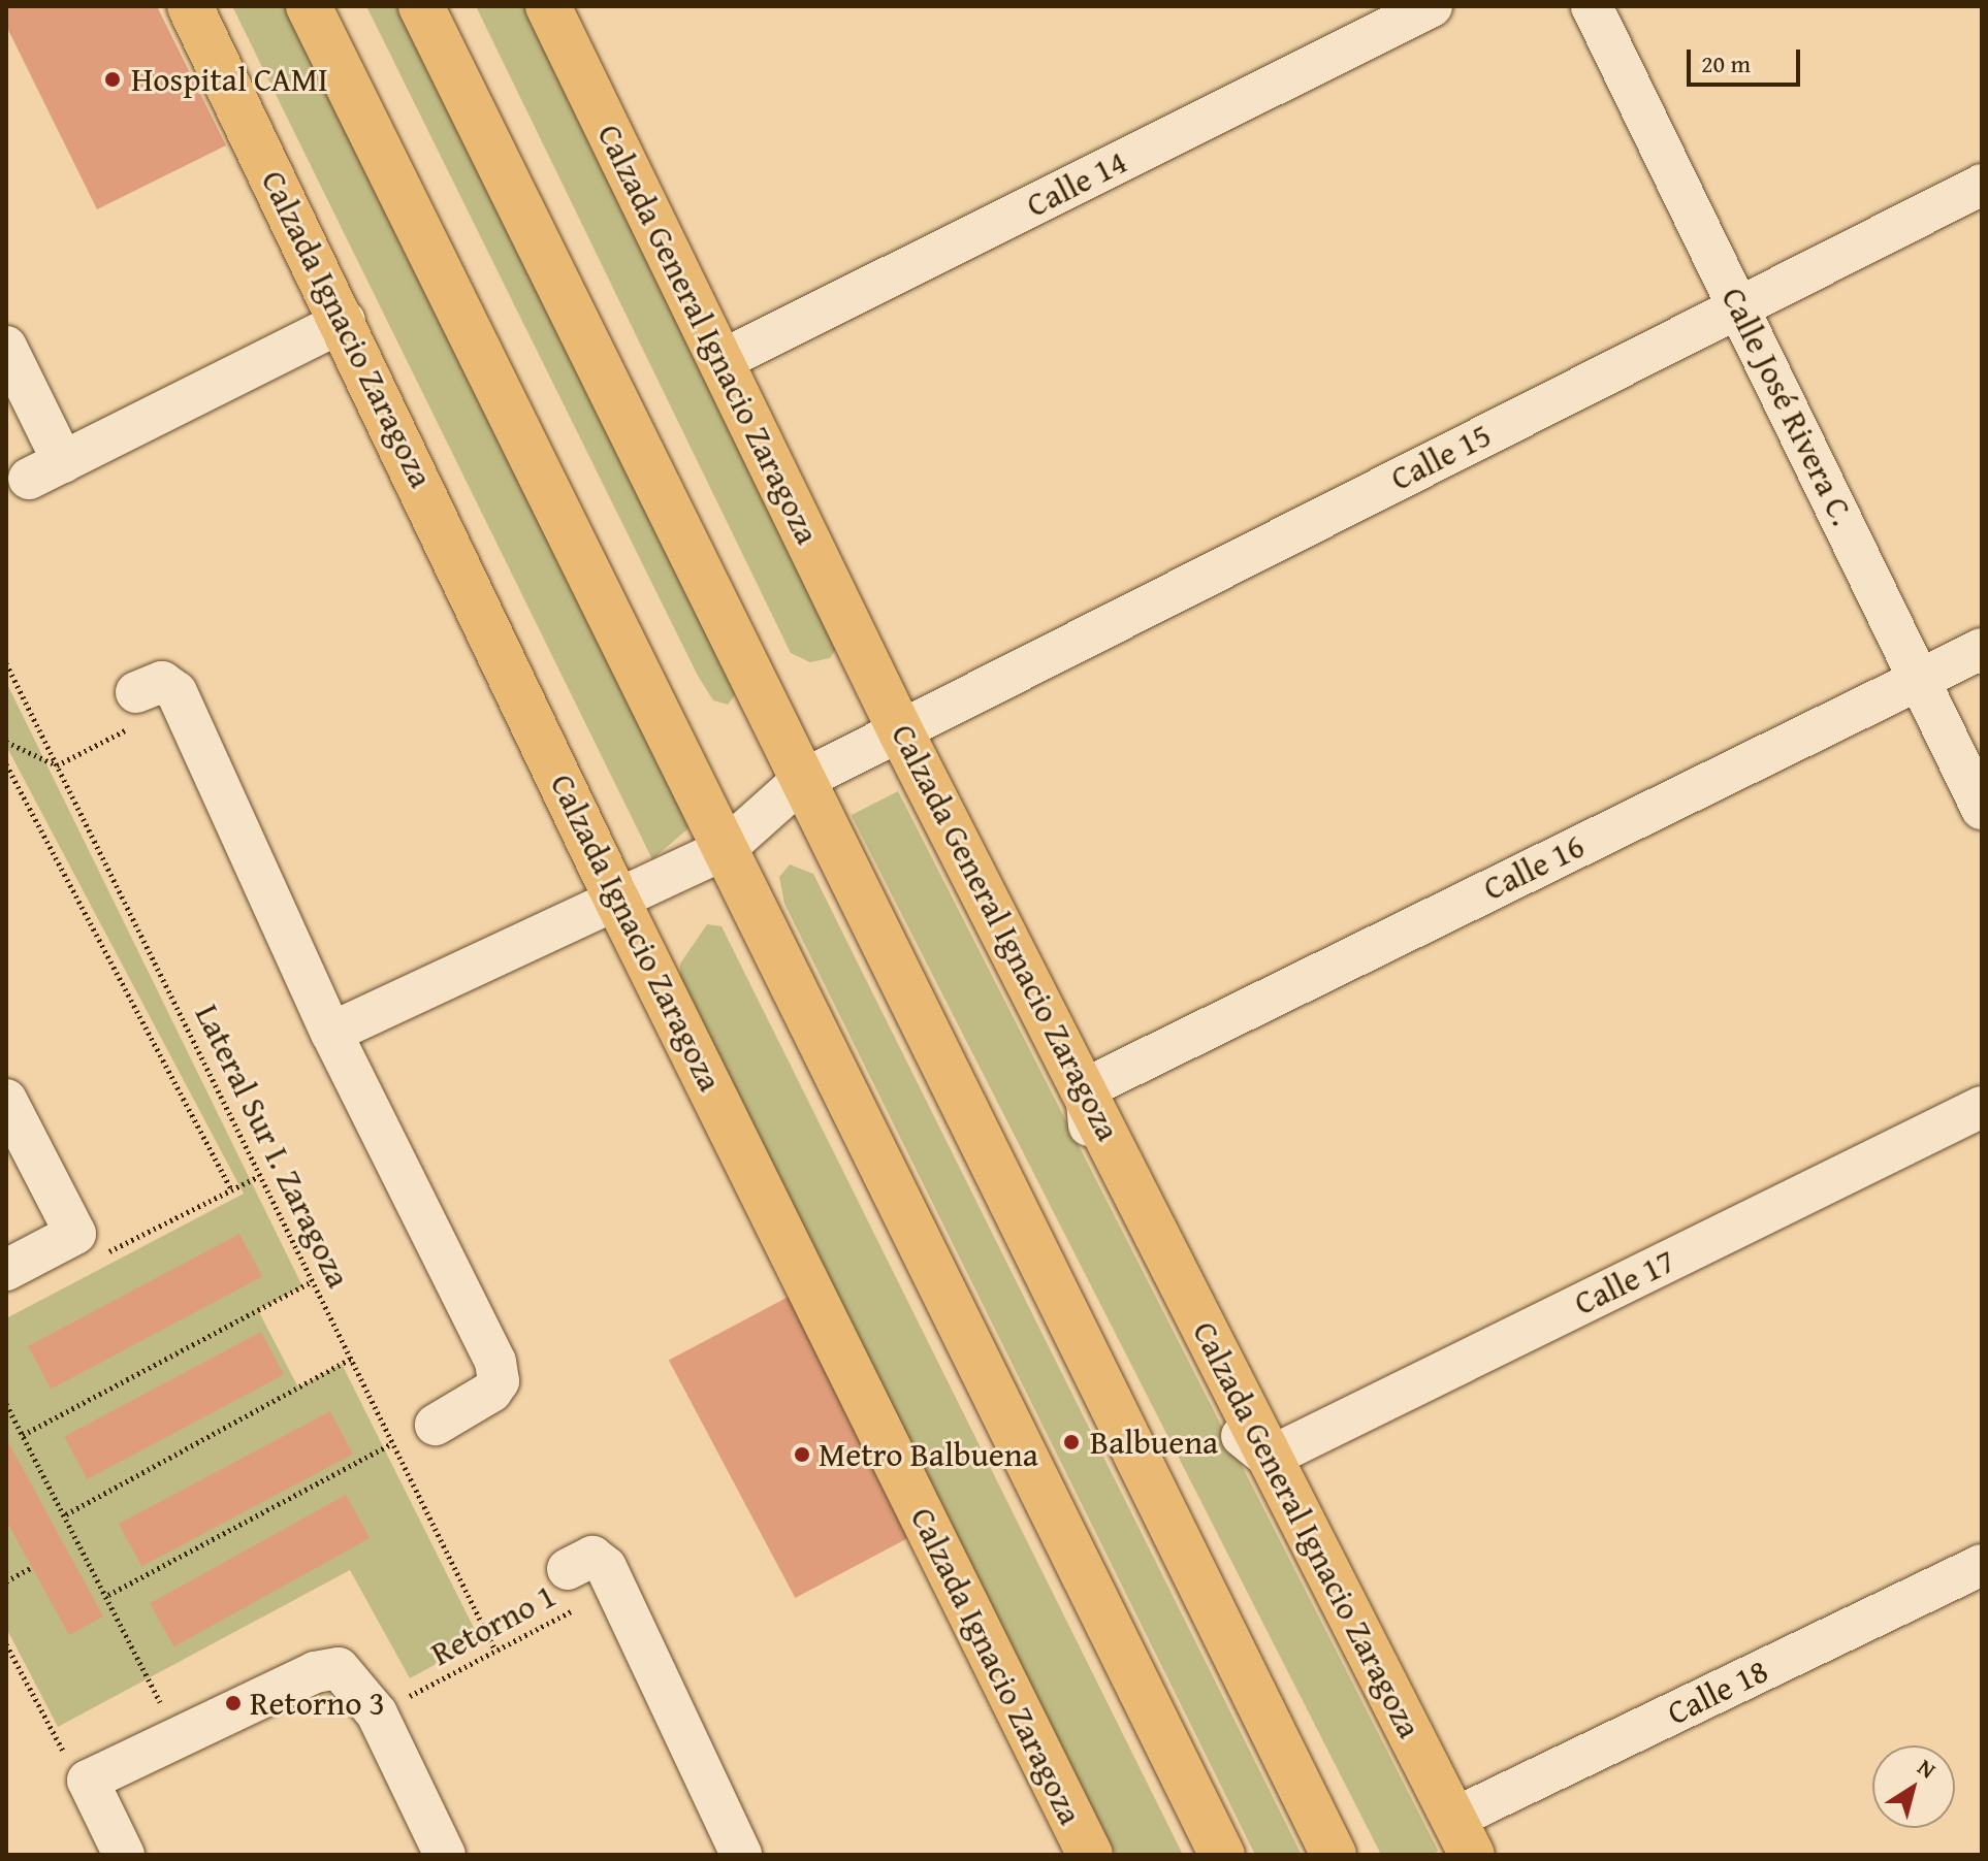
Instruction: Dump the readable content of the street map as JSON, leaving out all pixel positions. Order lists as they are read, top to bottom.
{
  "streets": {
    "main road": ["Calzada Ignacio Zaragoza", "Calzada General Ignacio Zaragoza"],
    "street": [
      "Calle 14",
      "Calle José Rivera C.",
      "Calle 15",
      "Calle 16",
      "Calle 17",
      "Calle 18"
    ],
    "path": ["Lateral Sur I. Zaragoza", "Retorno 1"]
  },
  "crossings": [
    ["Calle 14", "Calzada General Ignacio Zaragoza"],
    ["Calzada Ignacio Zaragoza", "Calle 15"],
    ["Calzada General Ignacio Zaragoza", "Calle 15"],
    ["Calzada General Ignacio Zaragoza", "Calle 16"],
    ["Calzada General Ignacio Zaragoza", "Calle 17"],
    ["Calzada General Ignacio Zaragoza", "Calle 18"],
    ["Calle José Rivera C.", "Calle 15"],
    ["Calle José Rivera C.", "Calle 16"],
    ["Lateral Sur I. Zaragoza", "Retorno 1"]
  ],
  "places": [
    "Hospital CAMI",
    "Balbuena",
    "Metro Balbuena",
    "Retorno 3"
  ],
  "scale_bar": "20 m",
  "north": "top right"
}
